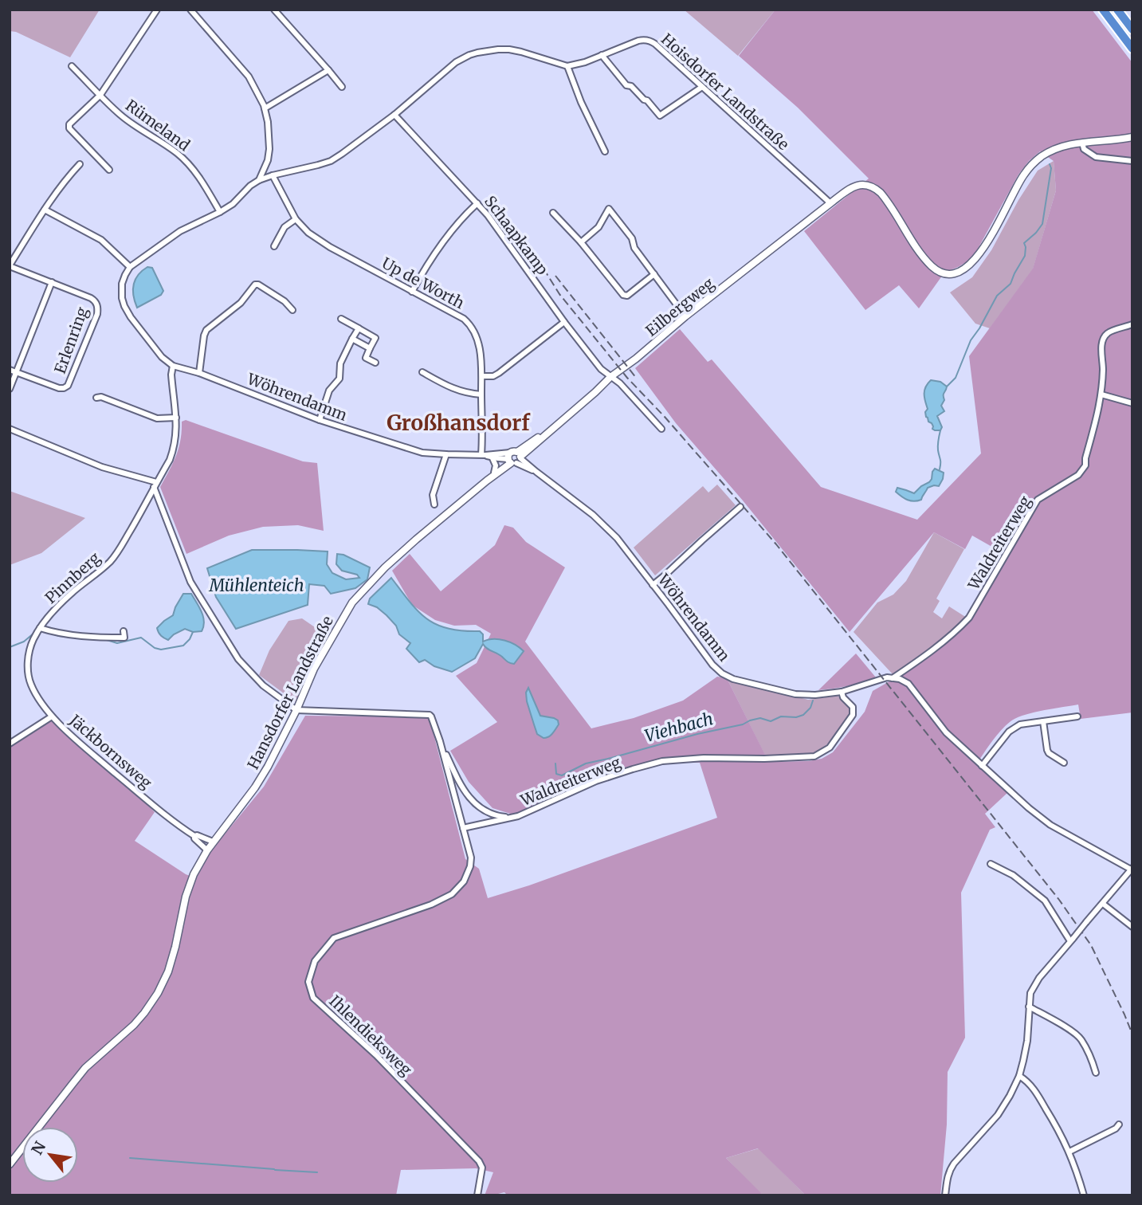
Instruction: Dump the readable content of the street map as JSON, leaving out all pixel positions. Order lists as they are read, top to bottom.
{
  "streets": {
    "main road": ["Eilbergweg", "Hansdorfer Landstraße"],
    "street": [
      "Hoisdorfer Landstraße",
      "Rümeland",
      "Schaapkamp",
      "Up de Worth",
      "Erlenring",
      "Wöhrendamm",
      "Waldreiterweg",
      "Pinnberg",
      "Jäckbornsweg",
      "Ihlendieksweg"
    ]
  },
  "crossings": [
    ["Hoisdorfer Landstraße", "Eilbergweg"],
    ["Schaapkamp", "Eilbergweg"],
    ["Up de Worth", "Wöhrendamm"],
    ["Eilbergweg", "Wöhrendamm"],
    ["Eilbergweg", "Hansdorfer Landstraße"],
    ["Wöhrendamm", "Waldreiterweg"],
    ["Wöhrendamm", "Pinnberg"],
    ["Wöhrendamm", "Hansdorfer Landstraße"],
    ["Waldreiterweg", "Hansdorfer Landstraße"],
    ["Waldreiterweg", "Ihlendieksweg"],
    ["Pinnberg", "Jäckbornsweg"],
    ["Hansdorfer Landstraße", "Jäckbornsweg"]
  ],
  "districts": ["Großhansdorf"],
  "water": ["Mühlenteich", "Viehbach"],
  "north": "top left"
}
